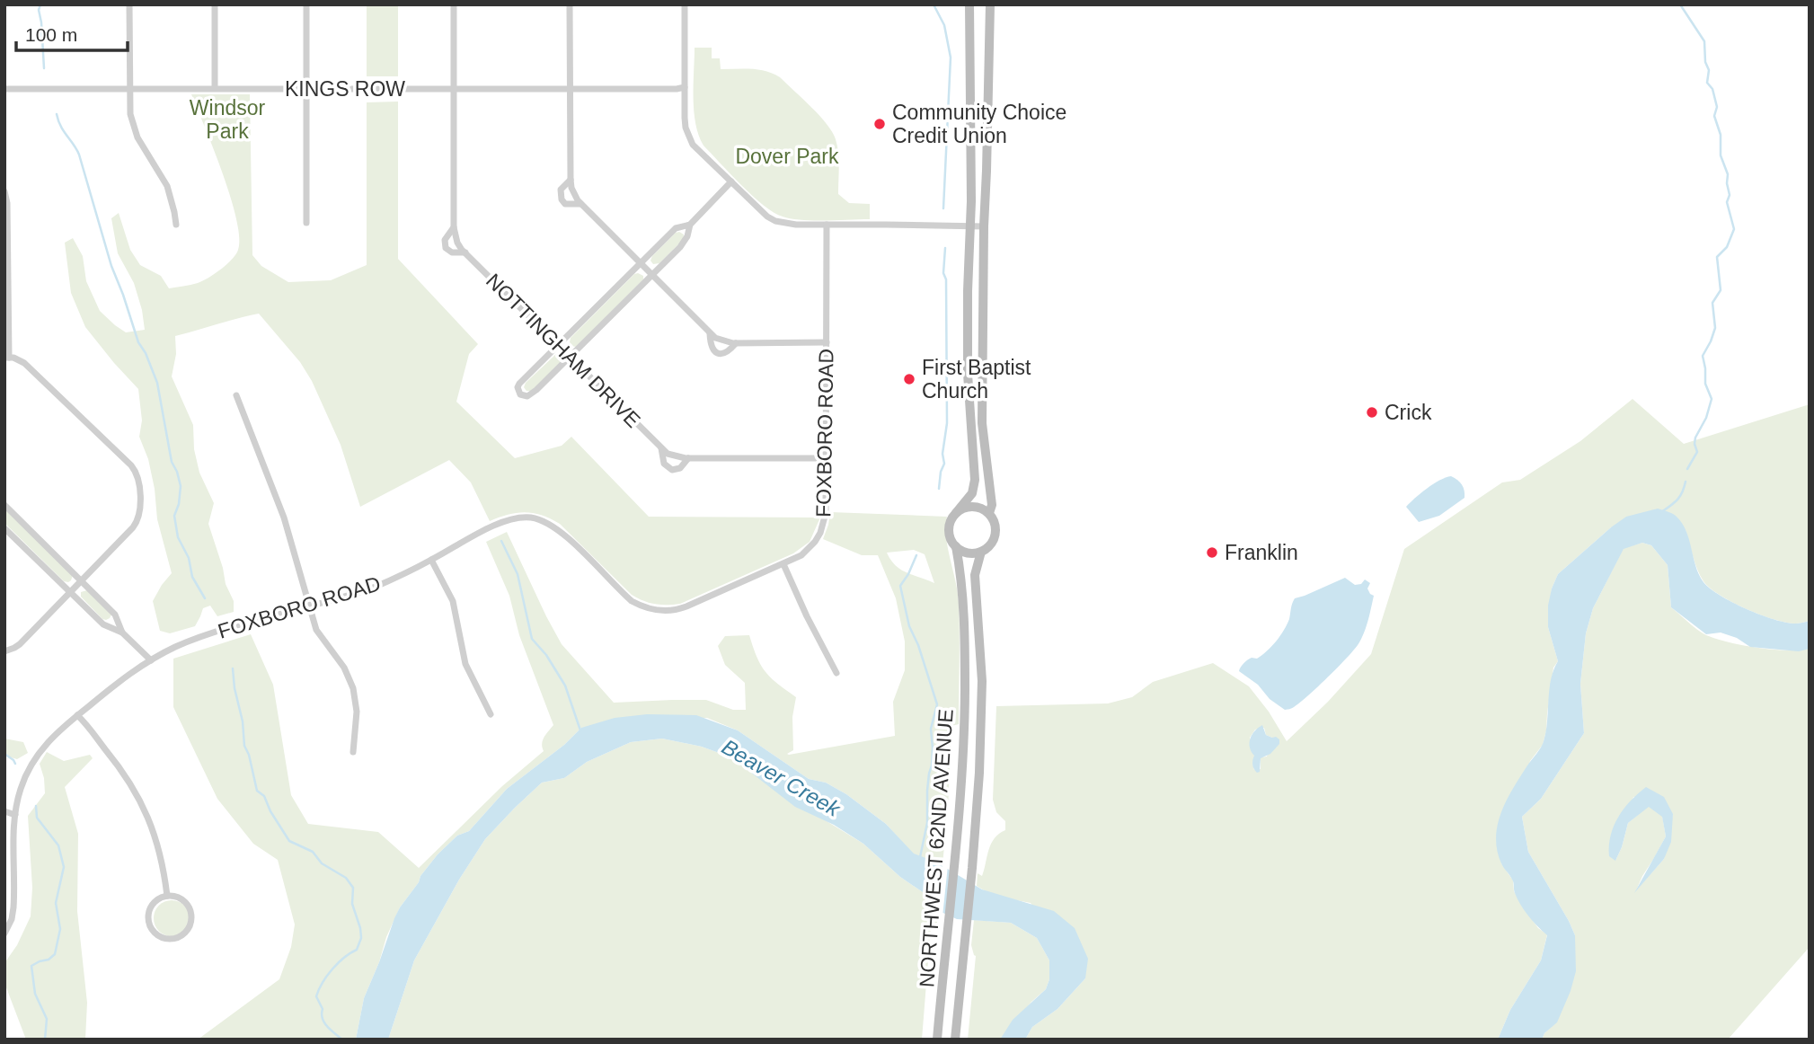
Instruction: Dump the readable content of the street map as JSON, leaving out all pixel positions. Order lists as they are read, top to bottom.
{
  "streets": {
    "street": [
      "KINGS ROW",
      "NOTTINGHAM DRIVE",
      "FOXBORO ROAD",
      "NORTHWEST 62ND AVENUE"
    ]
  },
  "crossings": [
    ["KINGS ROW", "NOTTINGHAM DRIVE"],
    ["NOTTINGHAM DRIVE", "FOXBORO ROAD"]
  ],
  "water": ["Beaver Creek"],
  "parks": ["Windsor Park", "Dover Park"],
  "places": [
    "Community Choice Credit Union",
    "First Baptist Church",
    "Crick",
    "Franklin"
  ],
  "scale_bar": "100 m"
}
